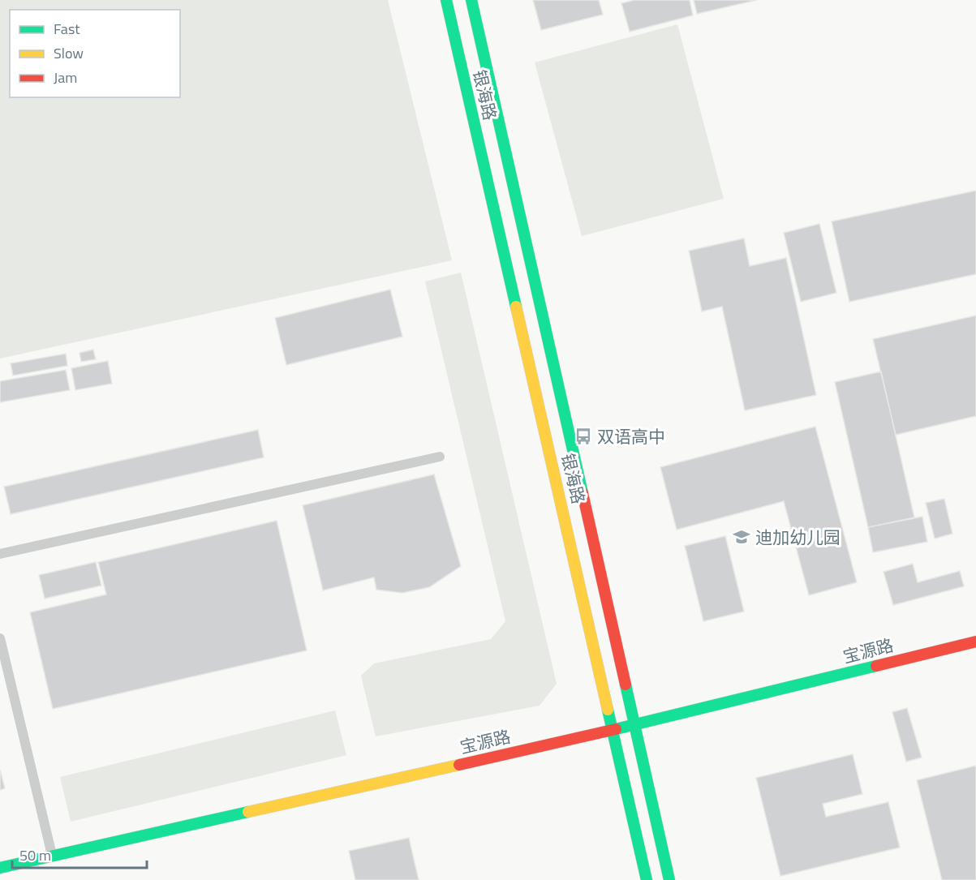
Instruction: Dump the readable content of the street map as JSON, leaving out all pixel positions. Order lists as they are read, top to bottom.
{
  "streets": {
    "main road": ["银海路", "宝源路"]
  },
  "crossings": [
    ["银海路", "宝源路"]
  ],
  "places": {
    "bus stop": ["双语高中"],
    "school or university": ["迪加幼儿园"]
  },
  "legend": ["Fast", "Slow", "Jam"],
  "scale_bar": "50 m"
}
